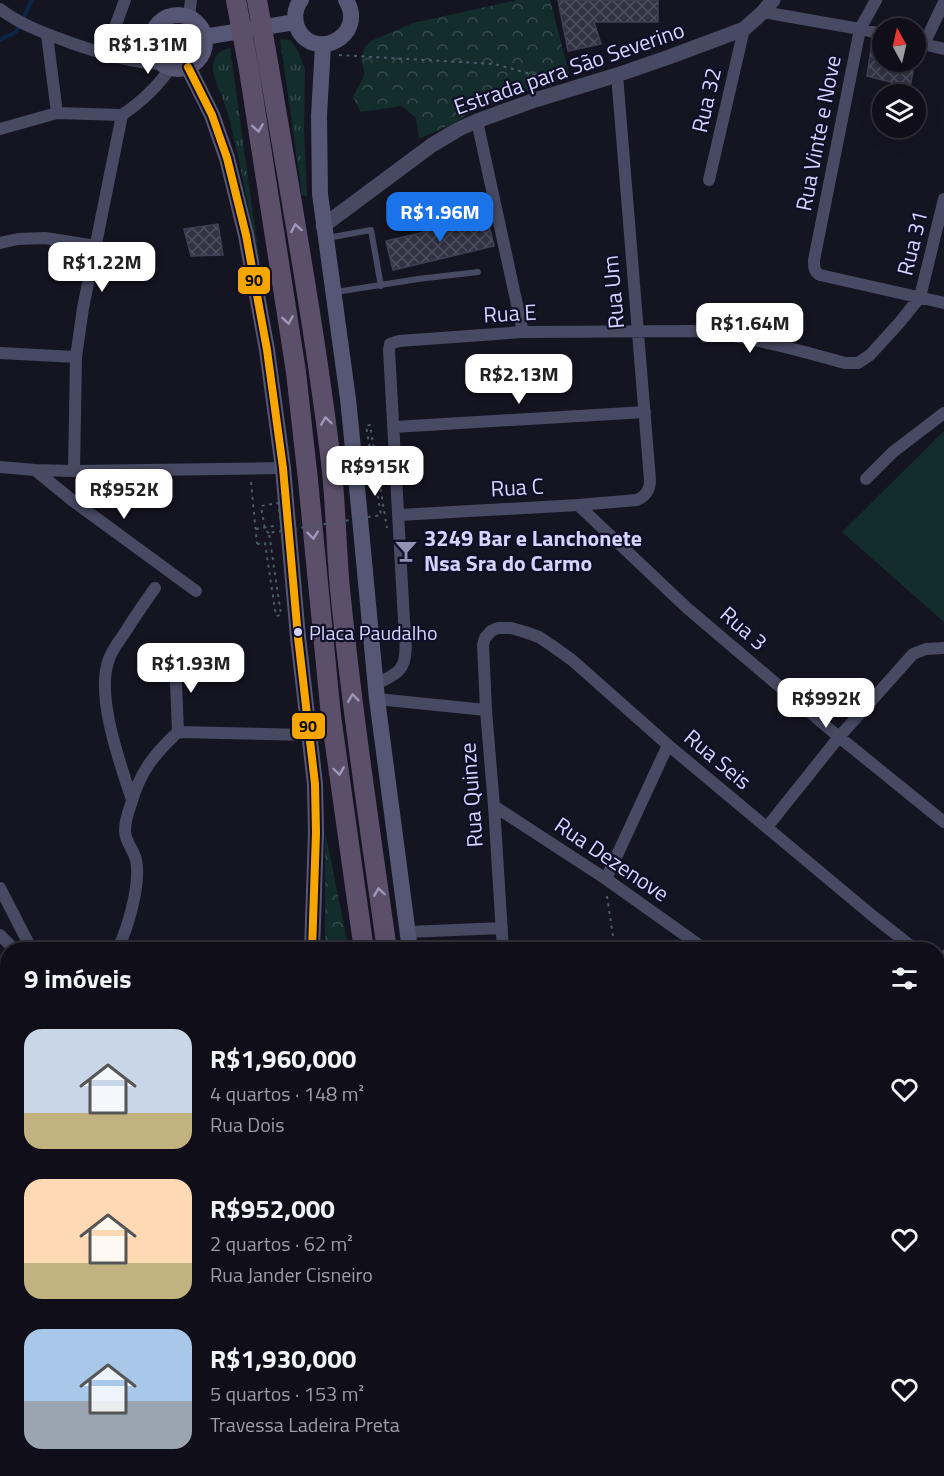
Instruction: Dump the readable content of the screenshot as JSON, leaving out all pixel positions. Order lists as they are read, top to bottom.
{
  "streets": {
    "street": [
      "Estrada para São Severino",
      "Rua 32",
      "Rua Vinte e Nove",
      "Rua 31",
      "Rua Um",
      "Rua E",
      "Rua C",
      "Rua 3",
      "Rua Seis",
      "Rua Quinze",
      "Rua Dezenove"
    ]
  },
  "crossings": [
    ["Estrada para São Severino", "Rua 32"],
    ["Estrada para São Severino", "Rua Um"],
    ["Rua Vinte e Nove", "Rua 31"],
    ["Rua Vinte e Nove", "Rua E"],
    ["Rua 31", "Rua E"],
    ["Rua Um", "Rua E"],
    ["Rua Um", "Rua C"],
    ["Rua C", "Rua 3"],
    ["Rua Seis", "Rua Quinze"],
    ["Rua Quinze", "Rua Dezenove"]
  ],
  "places": {
    "bar": ["3249 Bar e Lanchonete Nsa Sra do Carmo"],
    "other": ["Placa Paudalho"]
  },
  "lines": ["transit line 90"],
  "north": "top",
  "page": {
    "price": [
      "R$1.31M",
      "R$1.96M",
      "R$1.22M",
      "R$1.64M",
      "R$2.13M",
      "R$915K",
      "R$952K",
      "R$1.93M",
      "R$992K"
    ],
    "heading": "9 imóveis",
    "list": [
      {
        "name": "R$1,960,000",
        "note": "4 quartos · 148 m² · Rua Dois"
      },
      {
        "name": "R$952,000",
        "note": "2 quartos · 62 m² · Rua Jander Cisneiro"
      },
      {
        "name": "R$1,930,000",
        "note": "5 quartos · 153 m² · Travessa Ladeira Preta"
      }
    ]
  }
}
